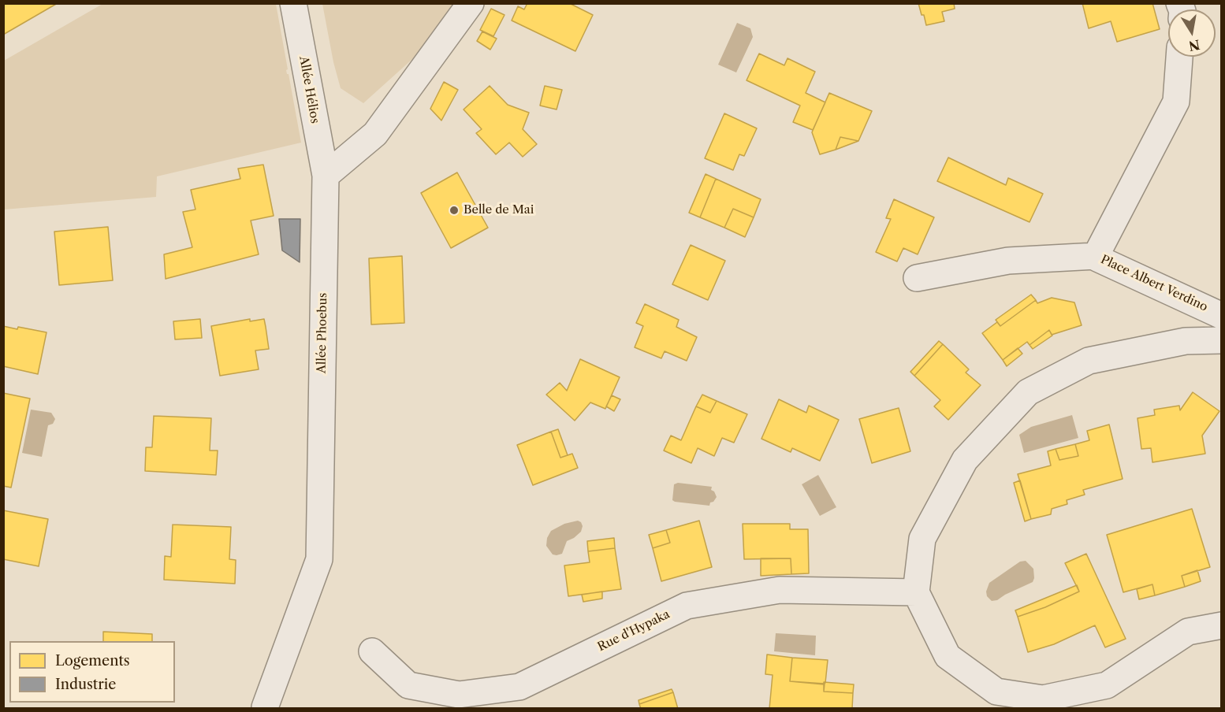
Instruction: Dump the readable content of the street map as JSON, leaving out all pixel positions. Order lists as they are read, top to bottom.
{
  "streets": {
    "street": [
      "Allée Hélios",
      "Place Albert Verdino",
      "Allée Phoebus",
      "Rue d'Hypaka"
    ]
  },
  "crossings": [
    ["Allée Hélios", "Allée Phoebus"]
  ],
  "places": ["Belle de Mai"],
  "legend": ["Logements", "Industrie"],
  "north": "bottom"
}
